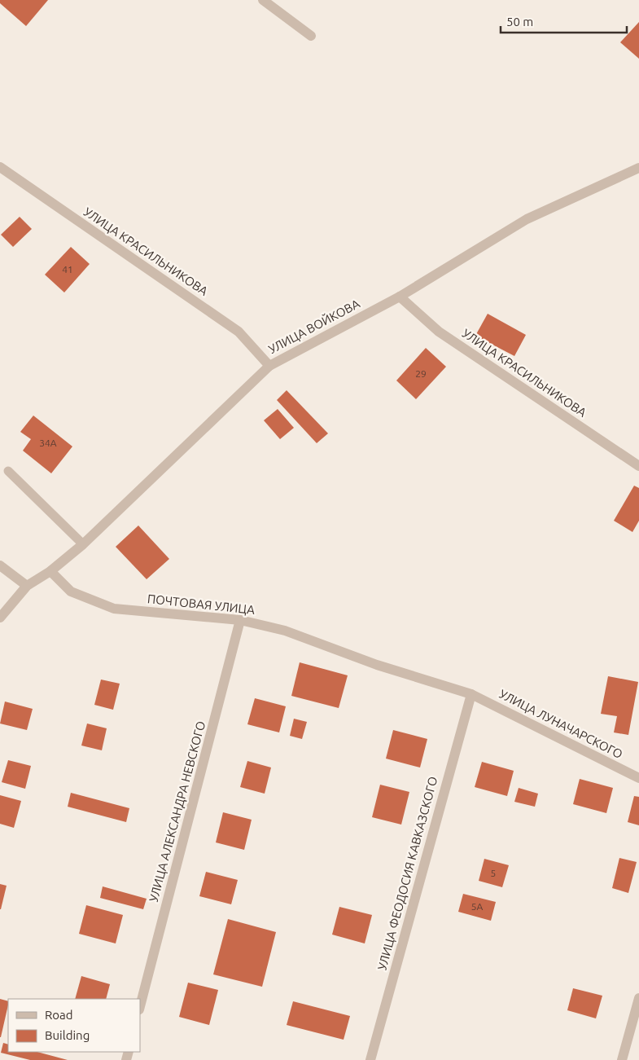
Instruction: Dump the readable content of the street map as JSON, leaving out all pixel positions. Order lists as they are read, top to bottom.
{
  "streets": {
    "street": [
      "УЛИЦА КРАСИЛЬНИКОВА",
      "УЛИЦА ВОЙКОВА",
      "ПОЧТОВАЯ УЛИЦА",
      "УЛИЦА ЛУНАЧАРСКОГО",
      "УЛИЦА АЛЕКСАНДРА НЕВСКОГО",
      "УЛИЦА ФЕОДОСИЯ КАВКАЗСКОГО"
    ]
  },
  "crossings": [
    ["УЛИЦА КРАСИЛЬНИКОВА", "УЛИЦА ВОЙКОВА"],
    ["УЛИЦА ВОЙКОВА", "ПОЧТОВАЯ УЛИЦА"],
    ["ПОЧТОВАЯ УЛИЦА", "УЛИЦА ЛУНАЧАРСКОГО"],
    ["ПОЧТОВАЯ УЛИЦА", "УЛИЦА АЛЕКСАНДРА НЕВСКОГО"],
    ["ПОЧТОВАЯ УЛИЦА", "УЛИЦА ФЕОДОСИЯ КАВКАЗСКОГО"],
    ["УЛИЦА ЛУНАЧАРСКОГО", "УЛИЦА ФЕОДОСИЯ КАВКАЗСКОГО"]
  ],
  "house_numbers": [
    "41",
    "29",
    "34А",
    "5",
    "5А"
  ],
  "legend": ["Road", "Building"],
  "scale_bar": "50 m"
}
